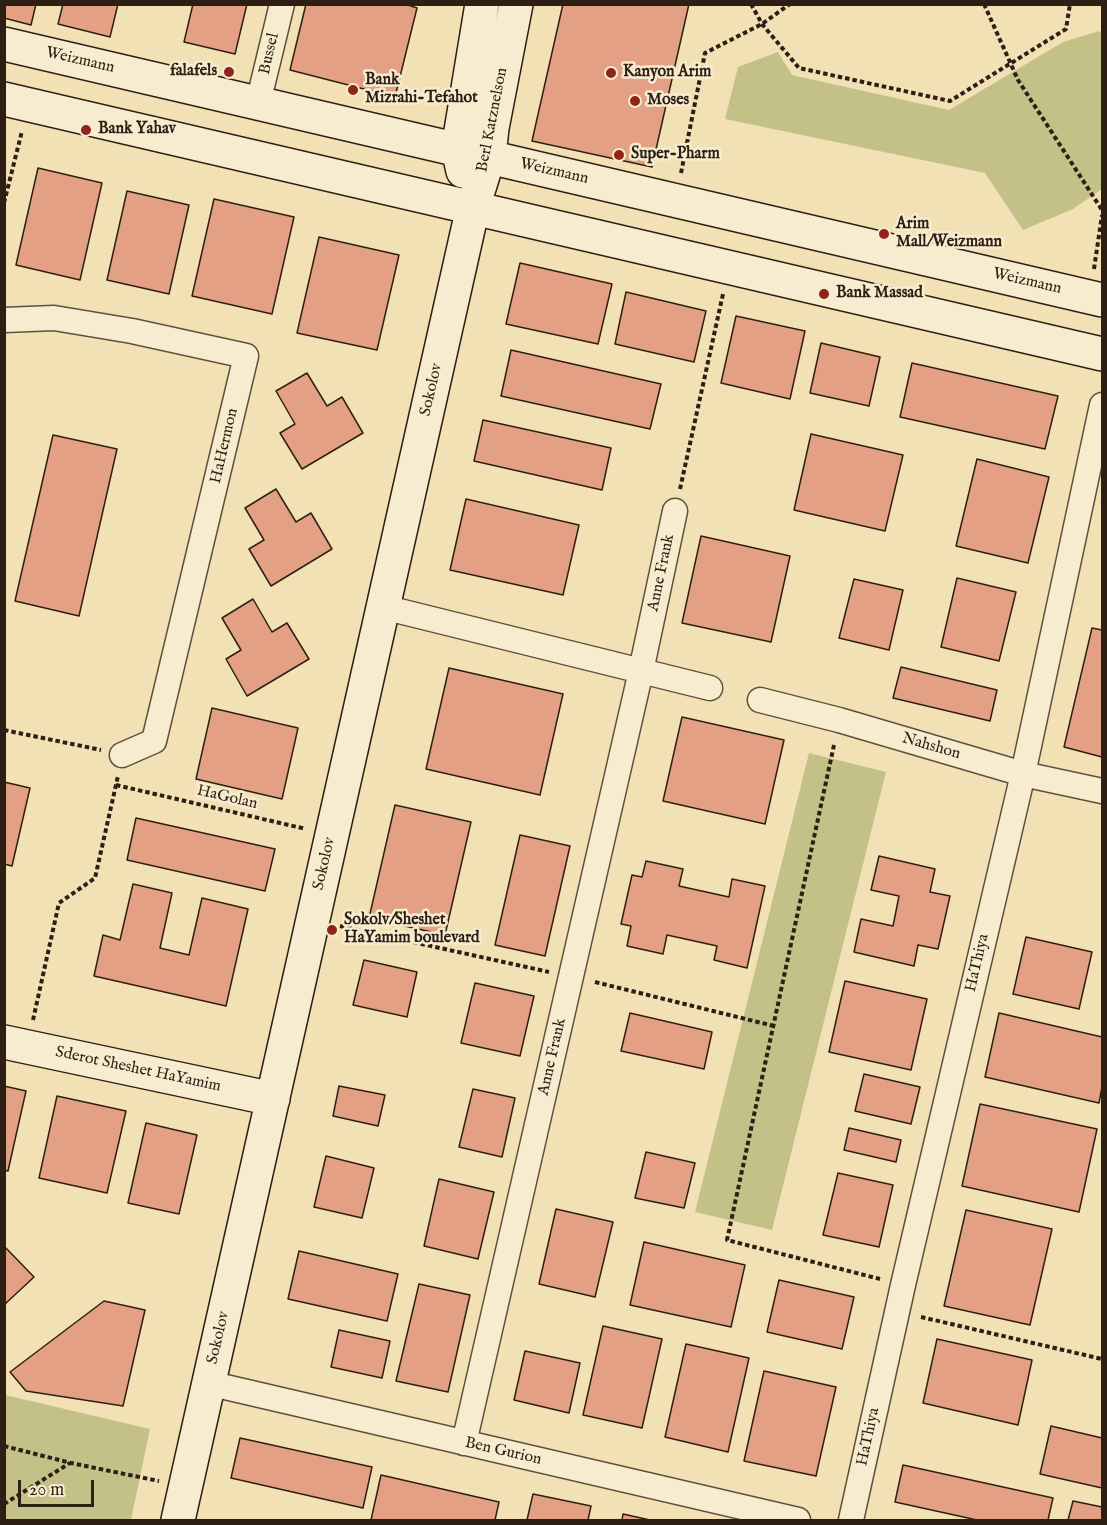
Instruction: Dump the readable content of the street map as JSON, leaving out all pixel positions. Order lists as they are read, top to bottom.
{
  "streets": {
    "main road": [
      "Weizmann",
      "Berl Katznelson",
      "Sokolov",
      "Sderot Sheshet HaYamim"
    ],
    "street": [
      "Bussel",
      "HaHermon",
      "Anne Frank",
      "Nahshon",
      "HaThiya",
      "Ben Gurion"
    ],
    "path": ["HaGolan"]
  },
  "crossings": [
    ["Bussel", "Weizmann"],
    ["Weizmann", "Berl Katznelson"],
    ["Berl Katznelson", "Sokolov"],
    ["Sokolov", "HaGolan"],
    ["Sokolov", "Sderot Sheshet HaYamim"],
    ["Sokolov", "Ben Gurion"],
    ["Anne Frank", "Ben Gurion"],
    ["Nahshon", "HaThiya"]
  ],
  "places": [
    "falafels",
    "Kanyon Arim",
    "Bank Mizrahi-Tefahot",
    "Moses",
    "Bank Yahav",
    "Super-Pharm",
    "Arim Mall/Weizmann",
    "Bank Massad",
    "Sokolv/Sheshet HaYamim boulevard"
  ],
  "scale_bar": "20 m"
}
